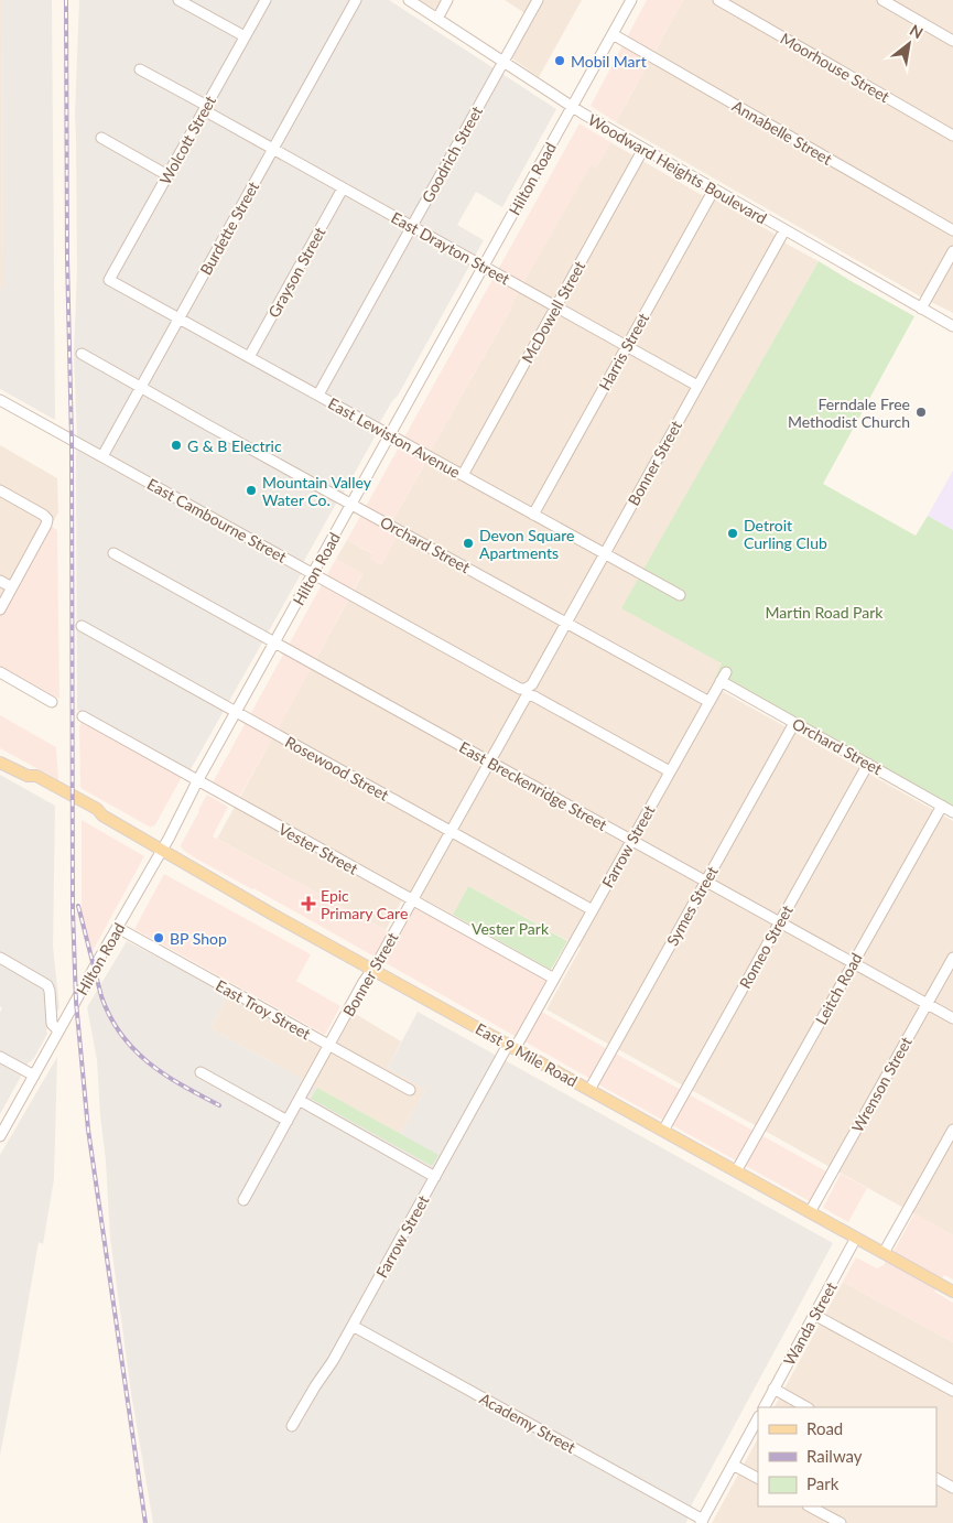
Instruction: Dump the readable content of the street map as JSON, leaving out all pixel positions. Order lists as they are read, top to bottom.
{
  "streets": {
    "main road": ["East 9 Mile Road"],
    "street": [
      "Moorhouse Street",
      "Annabelle Street",
      "Wolcott Street",
      "Goodrich Street",
      "Woodward Heights Boulevard",
      "Hilton Road",
      "Burdette Street",
      "East Drayton Street",
      "Grayson Street",
      "McDowell Street",
      "Harris Street",
      "East Lewiston Avenue",
      "Bonner Street",
      "East Cambourne Street",
      "Orchard Street",
      "Rosewood Street",
      "East Breckenridge Street",
      "Farrow Street",
      "Vester Street",
      "Symes Street",
      "Romeo Street",
      "Leitch Road",
      "East Troy Street",
      "Wrenson Street",
      "Wanda Street",
      "Academy Street"
    ]
  },
  "crossings": [
    ["Annabelle Street", "Hilton Road"],
    ["Wolcott Street", "East Drayton Street"],
    ["Wolcott Street", "East Lewiston Avenue"],
    ["Goodrich Street", "Woodward Heights Boulevard"],
    ["Goodrich Street", "East Drayton Street"],
    ["Goodrich Street", "East Lewiston Avenue"],
    ["Woodward Heights Boulevard", "Hilton Road"],
    ["Woodward Heights Boulevard", "McDowell Street"],
    ["Woodward Heights Boulevard", "Harris Street"],
    ["Woodward Heights Boulevard", "Bonner Street"],
    ["Hilton Road", "East Drayton Street"],
    ["Hilton Road", "East Lewiston Avenue"],
    ["Hilton Road", "East Cambourne Street"],
    ["Hilton Road", "Orchard Street"],
    ["Hilton Road", "Rosewood Street"],
    ["Hilton Road", "East Breckenridge Street"],
    ["Hilton Road", "Vester Street"],
    ["Hilton Road", "East Troy Street"],
    ["Hilton Road", "East 9 Mile Road"],
    ["Burdette Street", "East Drayton Street"],
    ["Burdette Street", "East Lewiston Avenue"],
    ["Burdette Street", "East Cambourne Street"],
    ["Burdette Street", "Orchard Street"],
    ["East Drayton Street", "Grayson Street"],
    ["East Drayton Street", "McDowell Street"],
    ["East Drayton Street", "Harris Street"],
    ["East Drayton Street", "Bonner Street"],
    ["Grayson Street", "East Lewiston Avenue"],
    ["McDowell Street", "East Lewiston Avenue"],
    ["Harris Street", "East Lewiston Avenue"],
    ["East Lewiston Avenue", "Bonner Street"],
    ["Bonner Street", "East Cambourne Street"],
    ["Bonner Street", "Orchard Street"],
    ["Bonner Street", "Rosewood Street"],
    ["Bonner Street", "East Breckenridge Street"],
    ["Bonner Street", "Farrow Street"],
    ["Bonner Street", "Vester Street"],
    ["Bonner Street", "East Troy Street"],
    ["Bonner Street", "East 9 Mile Road"],
    ["Orchard Street", "Farrow Street"],
    ["Orchard Street", "Symes Street"],
    ["Orchard Street", "Romeo Street"],
    ["Orchard Street", "Leitch Road"],
    ["Rosewood Street", "Farrow Street"],
    ["East Breckenridge Street", "Farrow Street"],
    ["East Breckenridge Street", "Symes Street"],
    ["East Breckenridge Street", "Romeo Street"],
    ["East Breckenridge Street", "Leitch Road"],
    ["East Breckenridge Street", "Wrenson Street"],
    ["Farrow Street", "Vester Street"],
    ["Farrow Street", "East 9 Mile Road"],
    ["Farrow Street", "Academy Street"],
    ["Symes Street", "East 9 Mile Road"],
    ["Romeo Street", "East 9 Mile Road"],
    ["Leitch Road", "East 9 Mile Road"],
    ["East 9 Mile Road", "Wrenson Street"],
    ["East 9 Mile Road", "Wanda Street"]
  ],
  "parks": ["Martin Road Park", "Vester Park"],
  "places": {
    "other": [
      "Mobil Mart",
      "Ferndale Free Methodist Church",
      "G & B Electric",
      "Mountain Valley Water Co.",
      "Detroit Curling Club",
      "Devon Square Apartments",
      "BP Shop"
    ],
    "health": ["Epic Primary Care"]
  },
  "legend": ["Road", "Railway", "Park"],
  "north": "top right"
}
